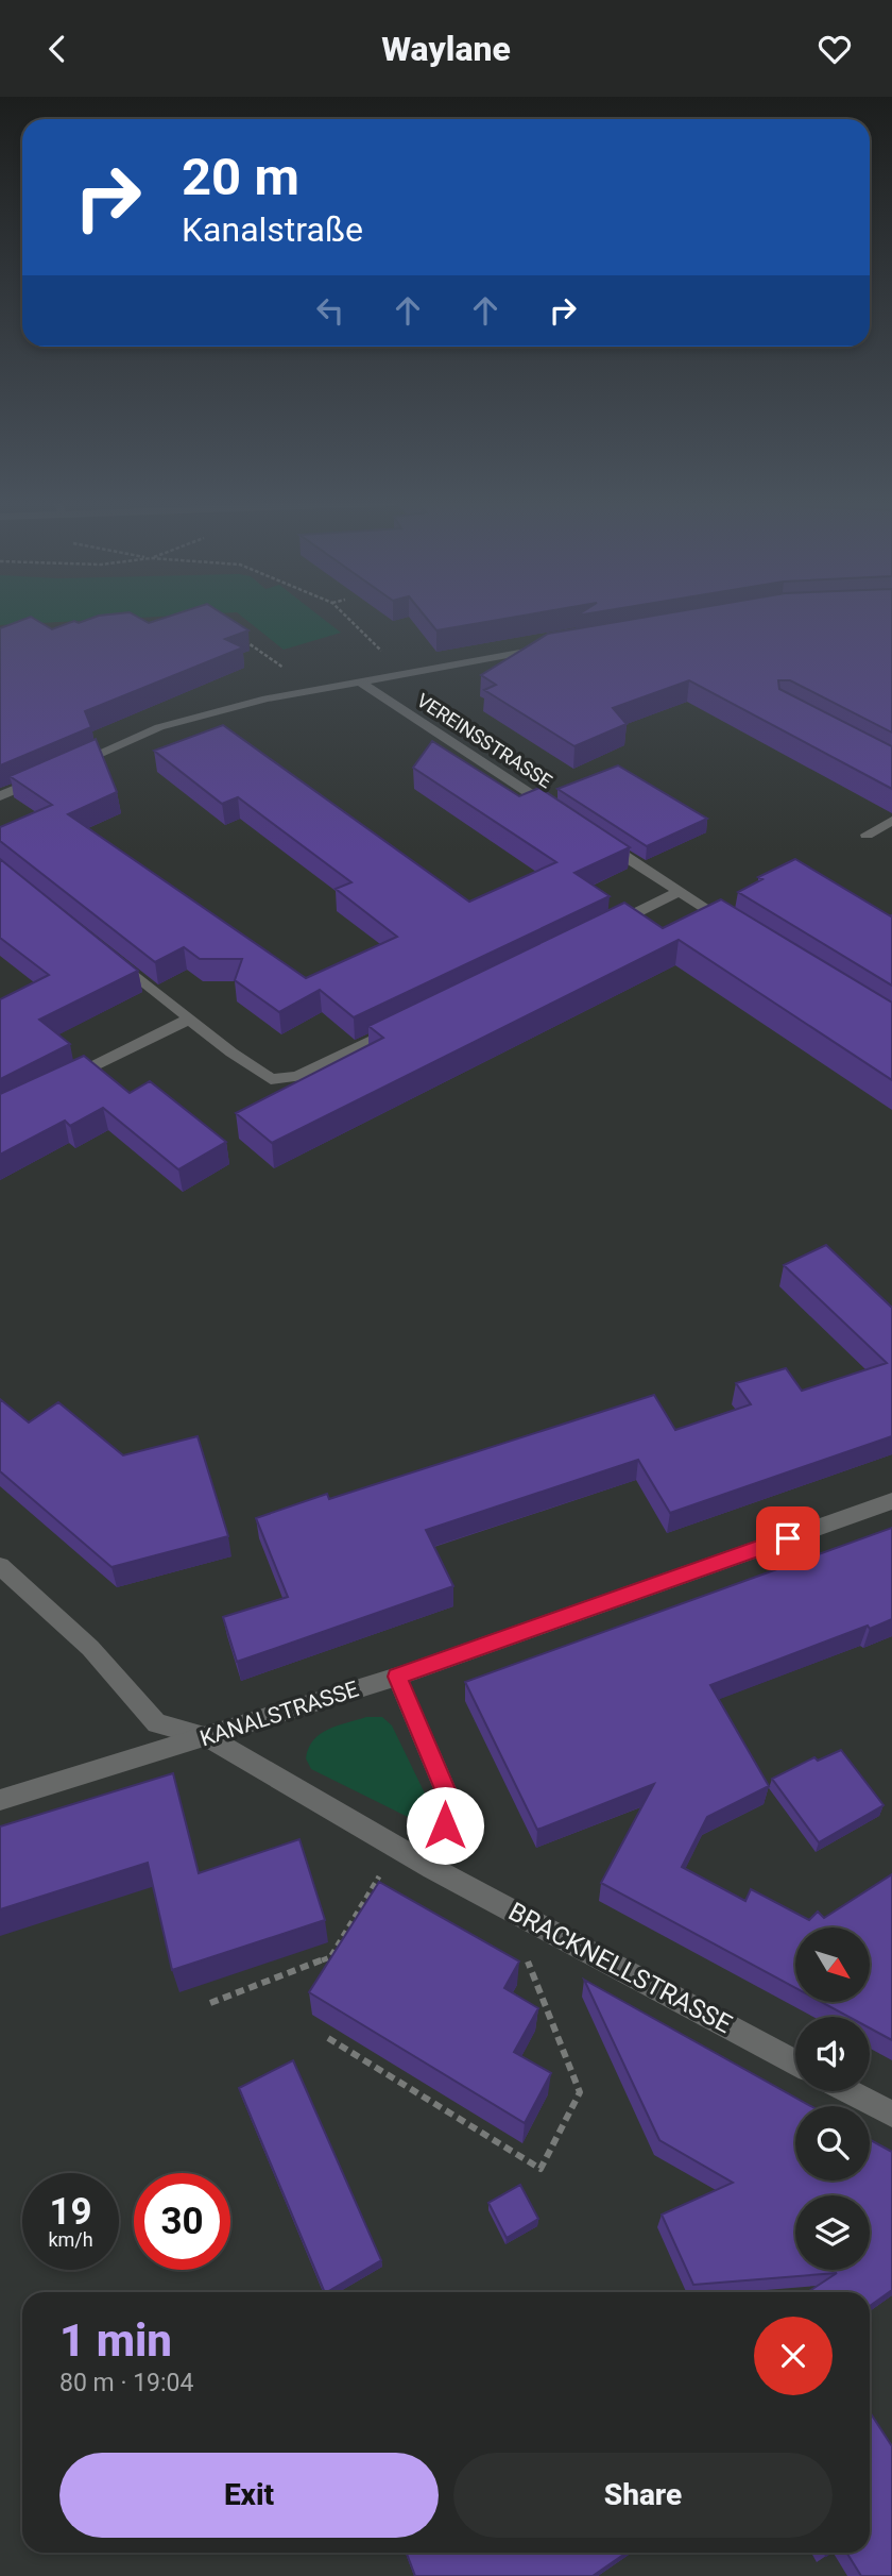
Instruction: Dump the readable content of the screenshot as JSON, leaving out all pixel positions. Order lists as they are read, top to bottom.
{
  "streets": {
    "street": ["VEREINSSTRASSE", "KANALSTRASSE", "BRACKNELLSTRASSE"]
  },
  "crossings": [
    ["KANALSTRASSE", "BRACKNELLSTRASSE"]
  ],
  "north": "bottom right",
  "page": {
    "header": "Waylane",
    "turn": ["20 m", "Kanalstraße"],
    "speed": "19 km/h",
    "limit": "30",
    "heading": ["1 min", "80 m · 19:04"],
    "buttons": ["Exit", "Share"]
  }
}
